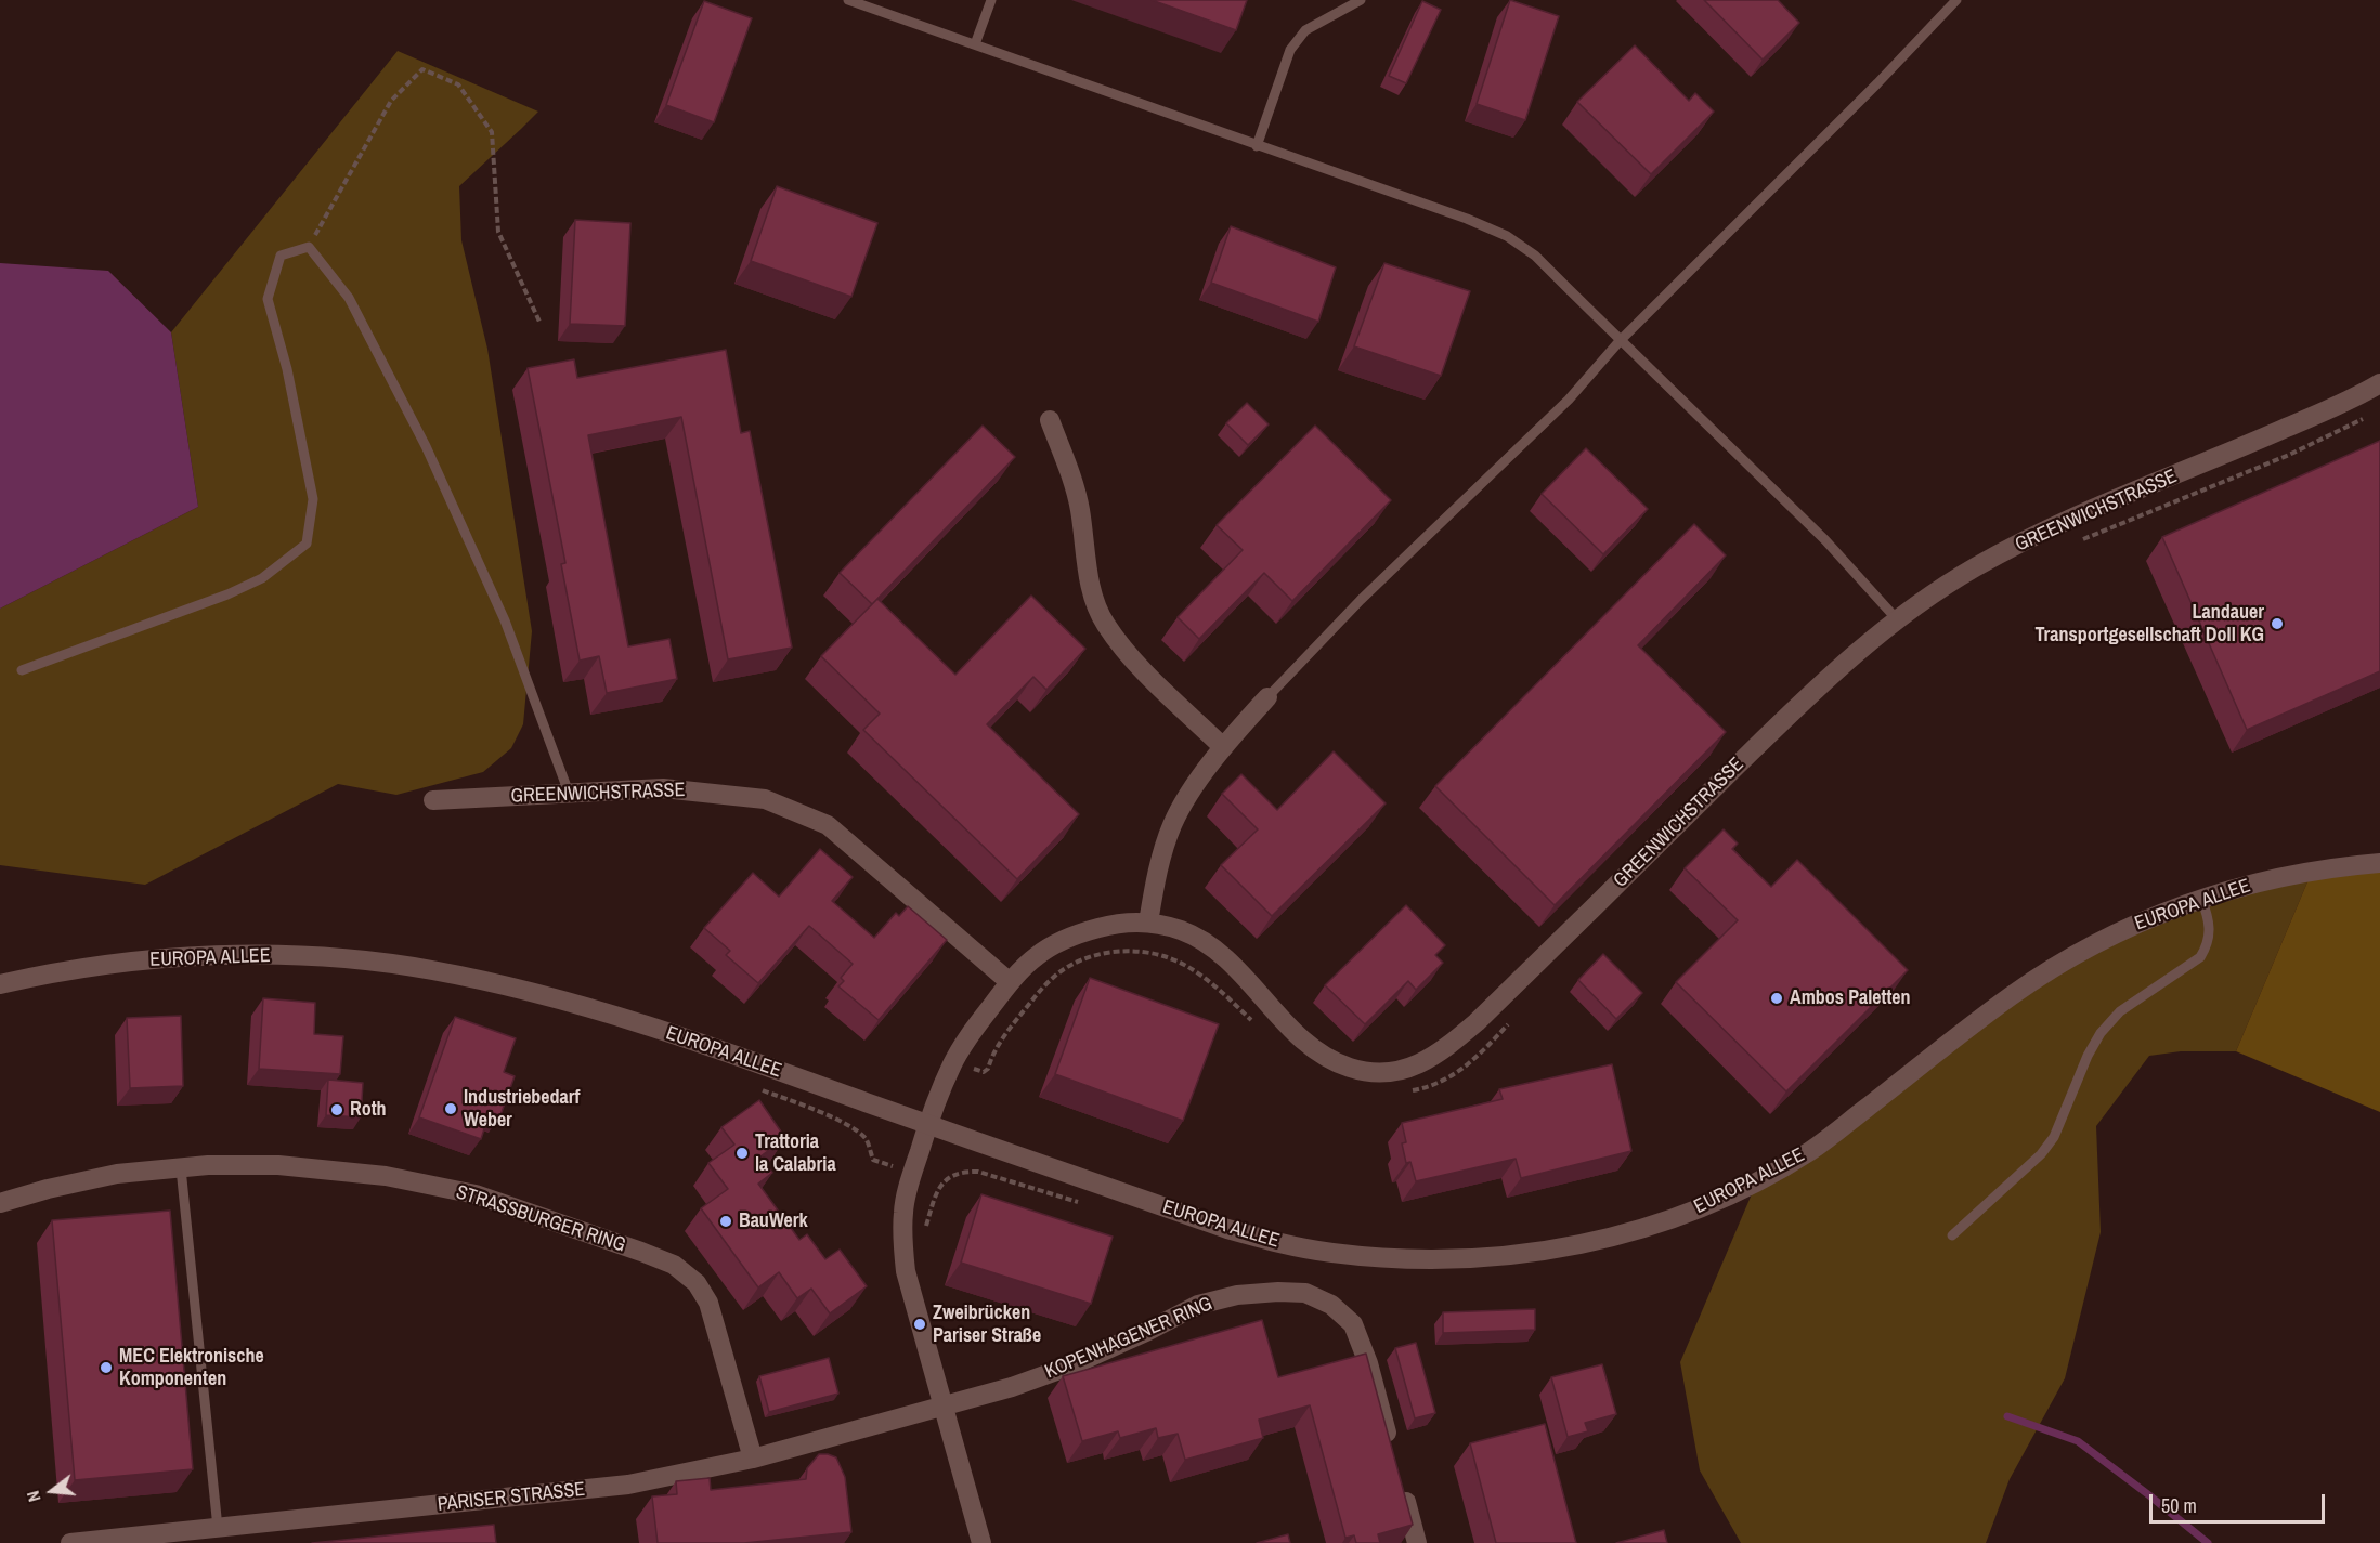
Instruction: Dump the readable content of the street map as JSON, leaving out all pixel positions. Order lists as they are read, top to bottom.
{
  "streets": {
    "street": [
      "GREENWICHSTRASSE",
      "EUROPA ALLEE",
      "STRASSBURGER RING",
      "KOPENHAGENER RING",
      "PARISER STRASSE"
    ]
  },
  "crossings": [
    ["GREENWICHSTRASSE", "EUROPA ALLEE"],
    ["GREENWICHSTRASSE", "KOPENHAGENER RING"],
    ["GREENWICHSTRASSE", "PARISER STRASSE"],
    ["STRASSBURGER RING", "PARISER STRASSE"],
    ["KOPENHAGENER RING", "PARISER STRASSE"]
  ],
  "places": [
    "Landauer Transportgesellschaft Doll KG",
    "Ambos Paletten",
    "Industriebedarf Weber",
    "Roth",
    "Trattoria la Calabria",
    "BauWerk",
    "Zweibrücken Pariser Straße",
    "MEC Elektronische Komponenten"
  ],
  "scale_bar": "50 m",
  "north": "left"
}
